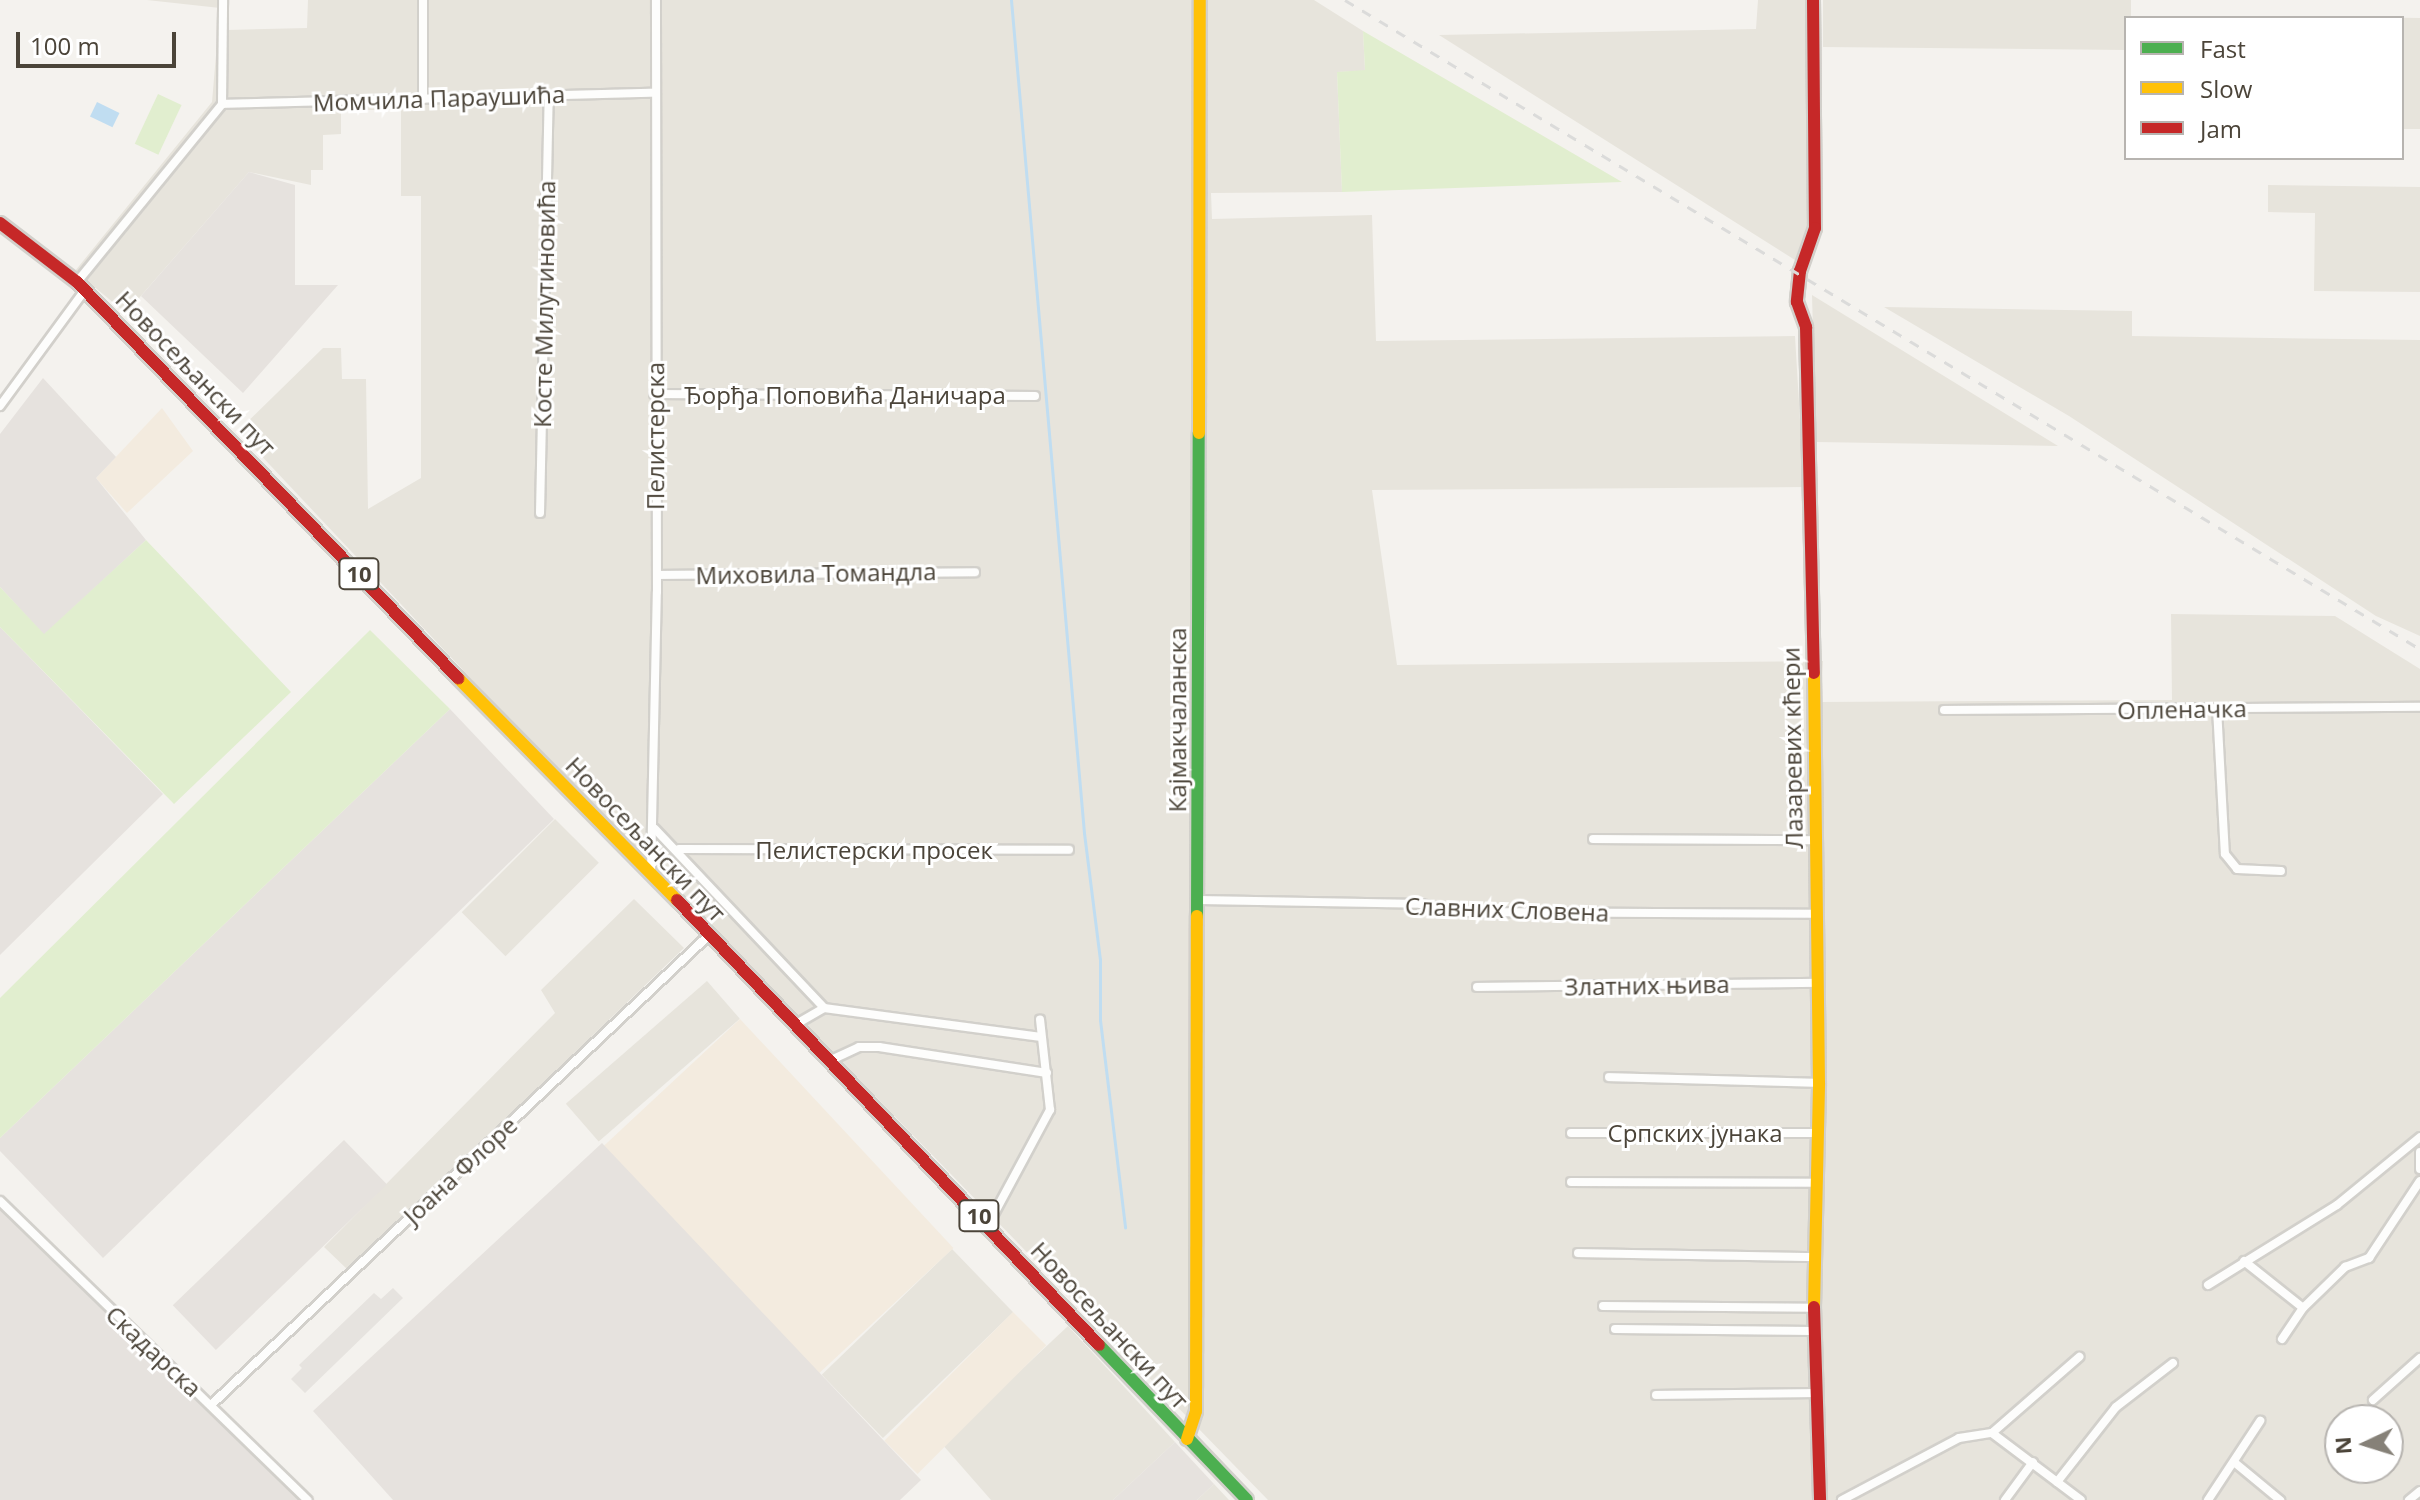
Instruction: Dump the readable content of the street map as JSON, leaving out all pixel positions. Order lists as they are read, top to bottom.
{
  "streets": {
    "street": [
      "Момчила Параушића",
      "Косте Милутиновића",
      "Новосељански пут",
      "Ђорђа Поповића Даничара",
      "Пелистерска",
      "Миховила Томандла",
      "10",
      "Опленачка",
      "Кајмакчаланска",
      "Лазаревих кћери",
      "Пелистерски просек",
      "Славних Словена",
      "Златних њива",
      "Српских јунака",
      "Јоана Флоре",
      "Скадарска"
    ]
  },
  "crossings": [
    ["Момчила Параушића", "Косте Милутиновића"],
    ["Момчила Параушића", "Пелистерска"],
    ["Новосељански пут", "Пелистерска"],
    ["Новосељански пут", "Кајмакчаланска"],
    ["Новосељански пут", "Јоана Флоре"],
    ["Ђорђа Поповића Даничара", "Пелистерска"],
    ["Пелистерска", "Миховила Томандла"],
    ["Кајмакчаланска", "Славних Словена"],
    ["Лазаревих кћери", "Славних Словена"],
    ["Лазаревих кћери", "Златних њива"],
    ["Лазаревих кћери", "Српских јунака"],
    ["Јоана Флоре", "Скадарска"]
  ],
  "legend": ["Fast", "Slow", "Jam"],
  "scale_bar": "100 m",
  "north": "left"
}
